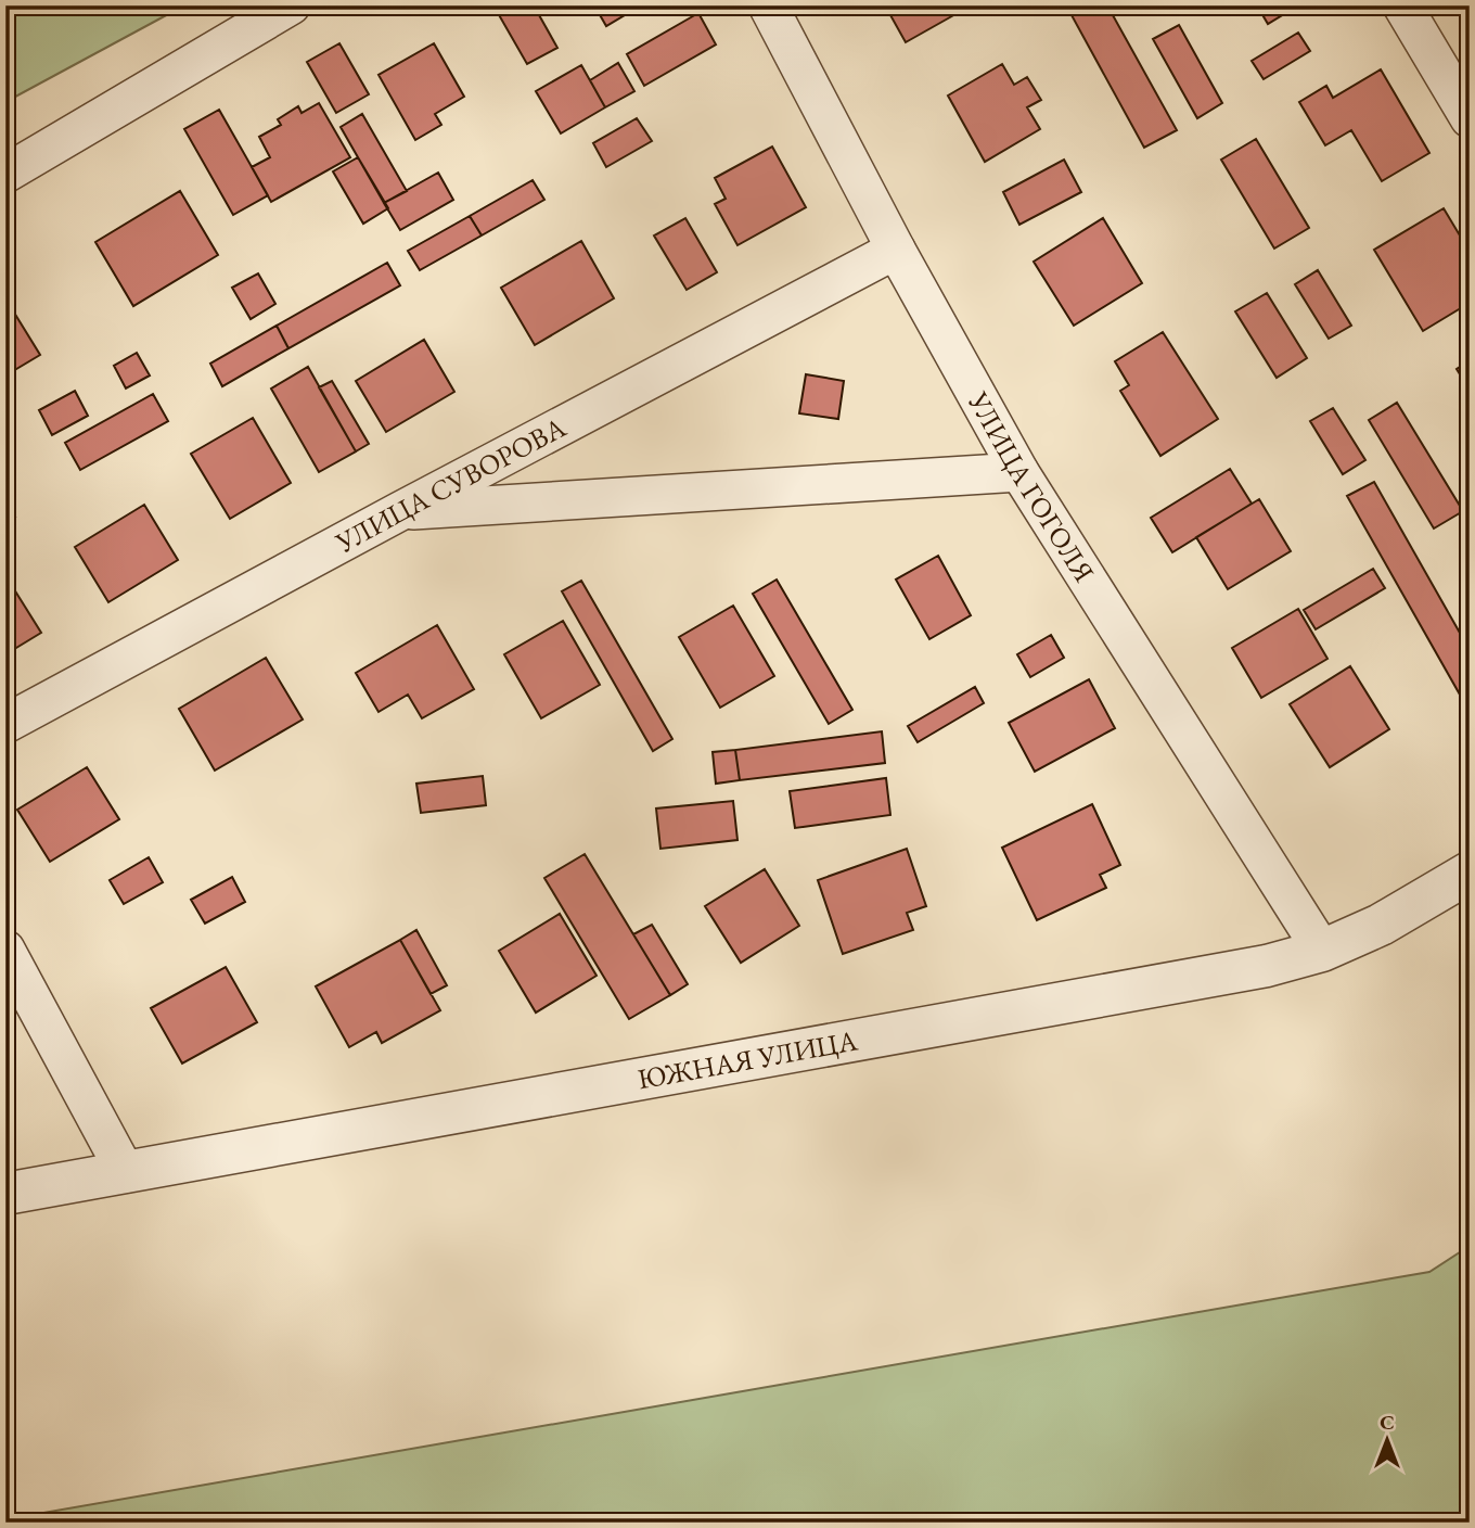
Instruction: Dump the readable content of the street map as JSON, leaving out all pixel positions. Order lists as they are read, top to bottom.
{
  "streets": {
    "street": ["УЛИЦА СУВОРОВА", "УЛИЦА ГОГОЛЯ", "ЮЖНАЯ УЛИЦА"]
  },
  "crossings": [
    ["УЛИЦА СУВОРОВА", "УЛИЦА ГОГОЛЯ"],
    ["УЛИЦА ГОГОЛЯ", "ЮЖНАЯ УЛИЦА"]
  ],
  "north": "top"
}
